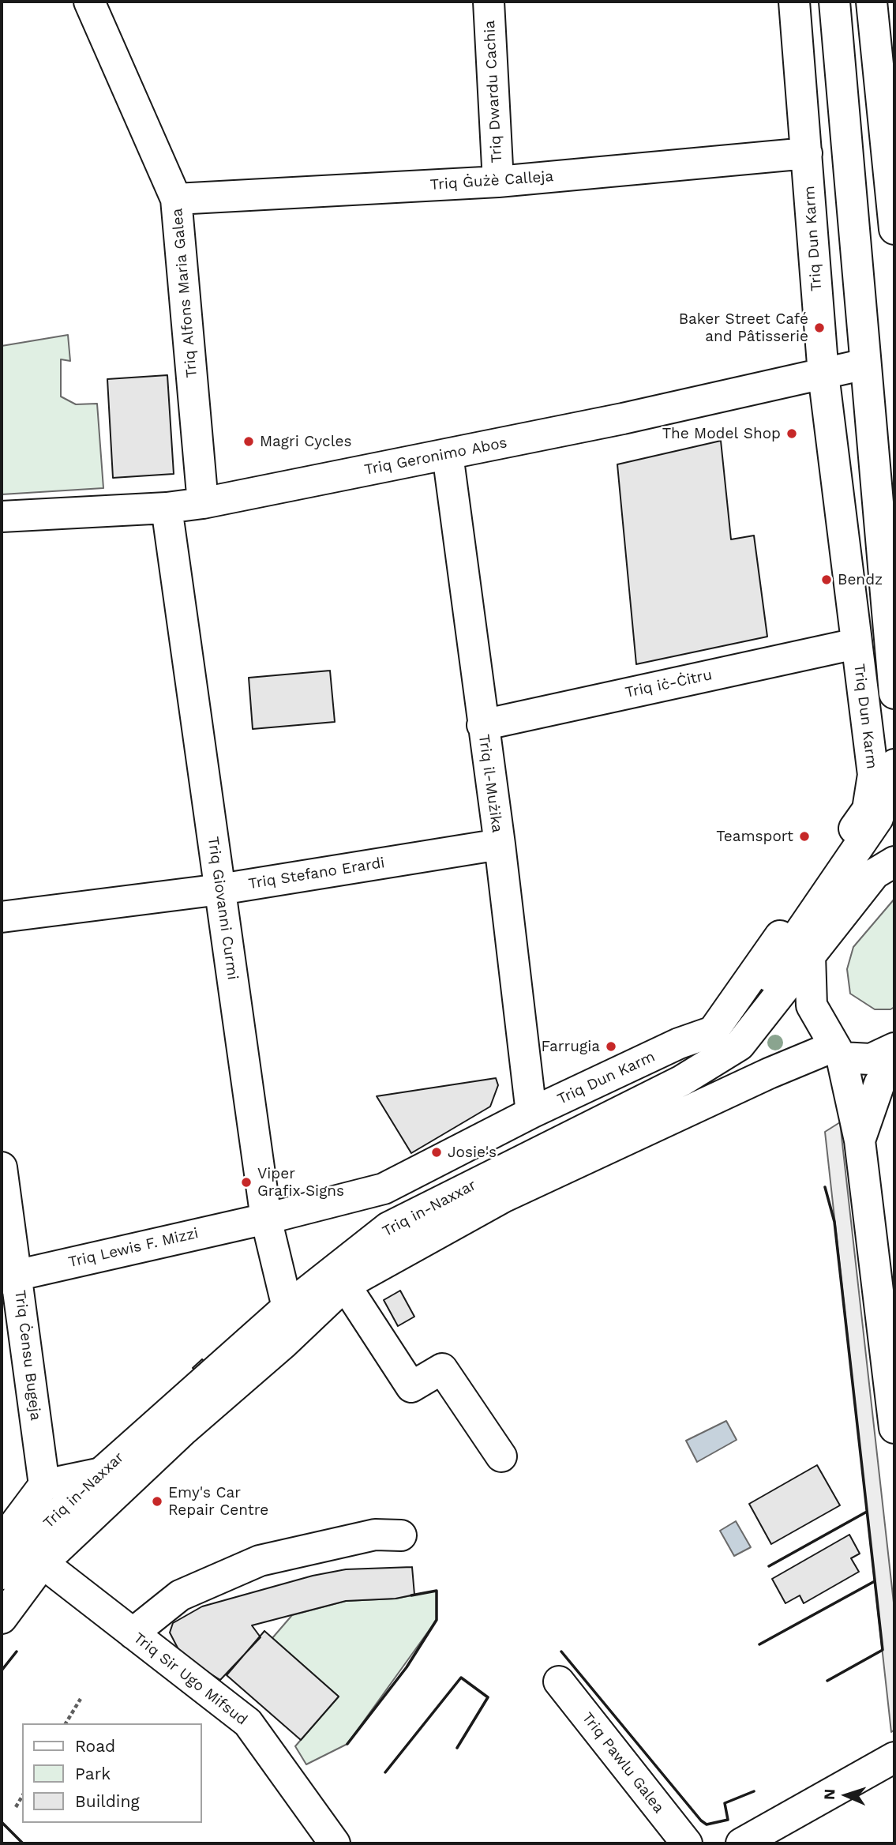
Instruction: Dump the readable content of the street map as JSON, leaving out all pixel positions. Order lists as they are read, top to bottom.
{
  "streets": {
    "main road": [
      "Triq Dwardu Cachia",
      "Triq Ġużè Calleja",
      "Triq Dun Karm",
      "Triq Alfons Maria Galea",
      "Triq Geronimo Abos",
      "Triq iċ-Ċitru",
      "Triq il-Mużika",
      "Triq Stefano Erardi",
      "Triq Giovanni Curmi",
      "Triq in-Naxxar",
      "Triq Lewis F. Mizzi",
      "Triq Ċensu Bugeja",
      "Triq Sir Ugo Mifsud",
      "Triq Pawlu Galea"
    ]
  },
  "crossings": [
    ["Triq Dwardu Cachia", "Triq Ġużè Calleja"],
    ["Triq Ġużè Calleja", "Triq Dun Karm"],
    ["Triq Ġużè Calleja", "Triq Alfons Maria Galea"],
    ["Triq Dun Karm", "Triq Geronimo Abos"],
    ["Triq Dun Karm", "Triq iċ-Ċitru"],
    ["Triq Dun Karm", "Triq il-Mużika"],
    ["Triq Dun Karm", "Triq Giovanni Curmi"],
    ["Triq Dun Karm", "Triq Lewis F. Mizzi"],
    ["Triq Alfons Maria Galea", "Triq Geronimo Abos"],
    ["Triq Geronimo Abos", "Triq il-Mużika"],
    ["Triq Geronimo Abos", "Triq Giovanni Curmi"],
    ["Triq iċ-Ċitru", "Triq il-Mużika"],
    ["Triq il-Mużika", "Triq Stefano Erardi"],
    ["Triq Stefano Erardi", "Triq Giovanni Curmi"],
    ["Triq Giovanni Curmi", "Triq in-Naxxar"],
    ["Triq Giovanni Curmi", "Triq Lewis F. Mizzi"],
    ["Triq in-Naxxar", "Triq Ċensu Bugeja"],
    ["Triq in-Naxxar", "Triq Sir Ugo Mifsud"],
    ["Triq Lewis F. Mizzi", "Triq Ċensu Bugeja"]
  ],
  "places": [
    "Baker Street Café and Pâtisserie",
    "The Model Shop",
    "Magri Cycles",
    "Bendz",
    "Teamsport",
    "Farrugia",
    "Josie's",
    "Viper Grafix Signs",
    "Emy's Car Repair Centre"
  ],
  "legend": ["Road", "Park", "Building"],
  "north": "left"
}
